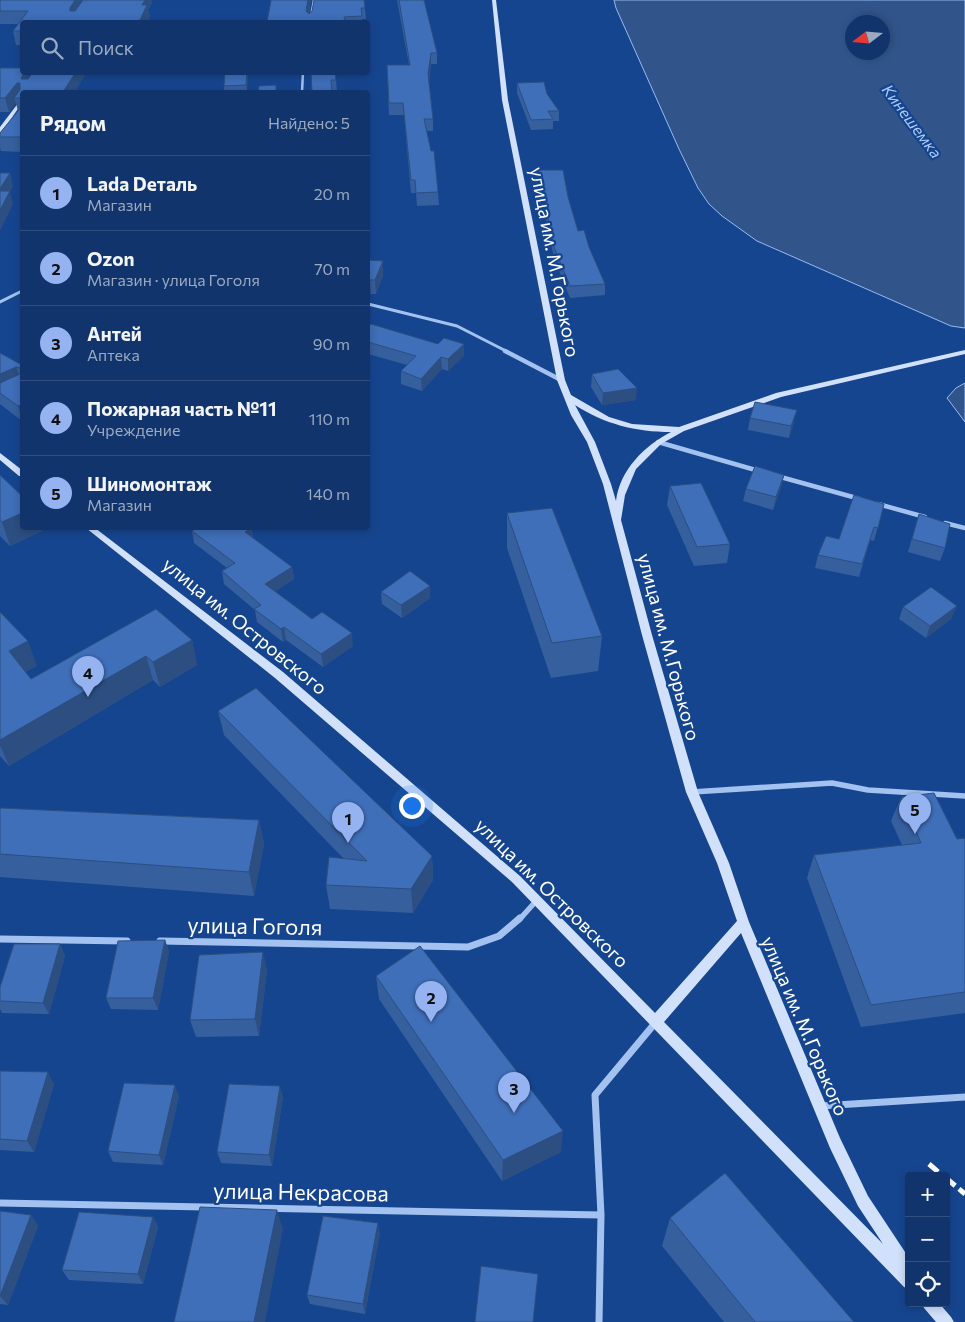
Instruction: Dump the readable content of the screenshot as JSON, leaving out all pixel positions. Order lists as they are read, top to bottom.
{
  "streets": {
    "main road": ["улица им. М.Горького", "улица им. Островского"],
    "street": ["улица Гоголя", "улица Некрасова"]
  },
  "crossings": [
    ["улица им. Островского", "улица Гоголя"]
  ],
  "water": ["Кинешемка"],
  "north": "left",
  "page": {
    "search": "Поиск",
    "heading": ["Рядом", "Найдено: 5"],
    "list": [
      {
        "mark": "1",
        "name": "Lada Dеталь",
        "note": "Магазин",
        "value": "20 m"
      },
      {
        "mark": "2",
        "name": "Ozon",
        "note": "Магазин · улица Гоголя",
        "value": "70 m"
      },
      {
        "mark": "3",
        "name": "Антей",
        "note": "Аптека",
        "value": "90 m"
      },
      {
        "mark": "4",
        "name": "Пожарная часть №11",
        "note": "Учреждение",
        "value": "110 m"
      },
      {
        "mark": "5",
        "name": "Шиномонтаж",
        "note": "Магазин",
        "value": "140 m"
      }
    ],
    "pins": [
      "4",
      "5",
      "1",
      "2",
      "3"
    ],
    "map_buttons": ["+", "−"]
  }
}
